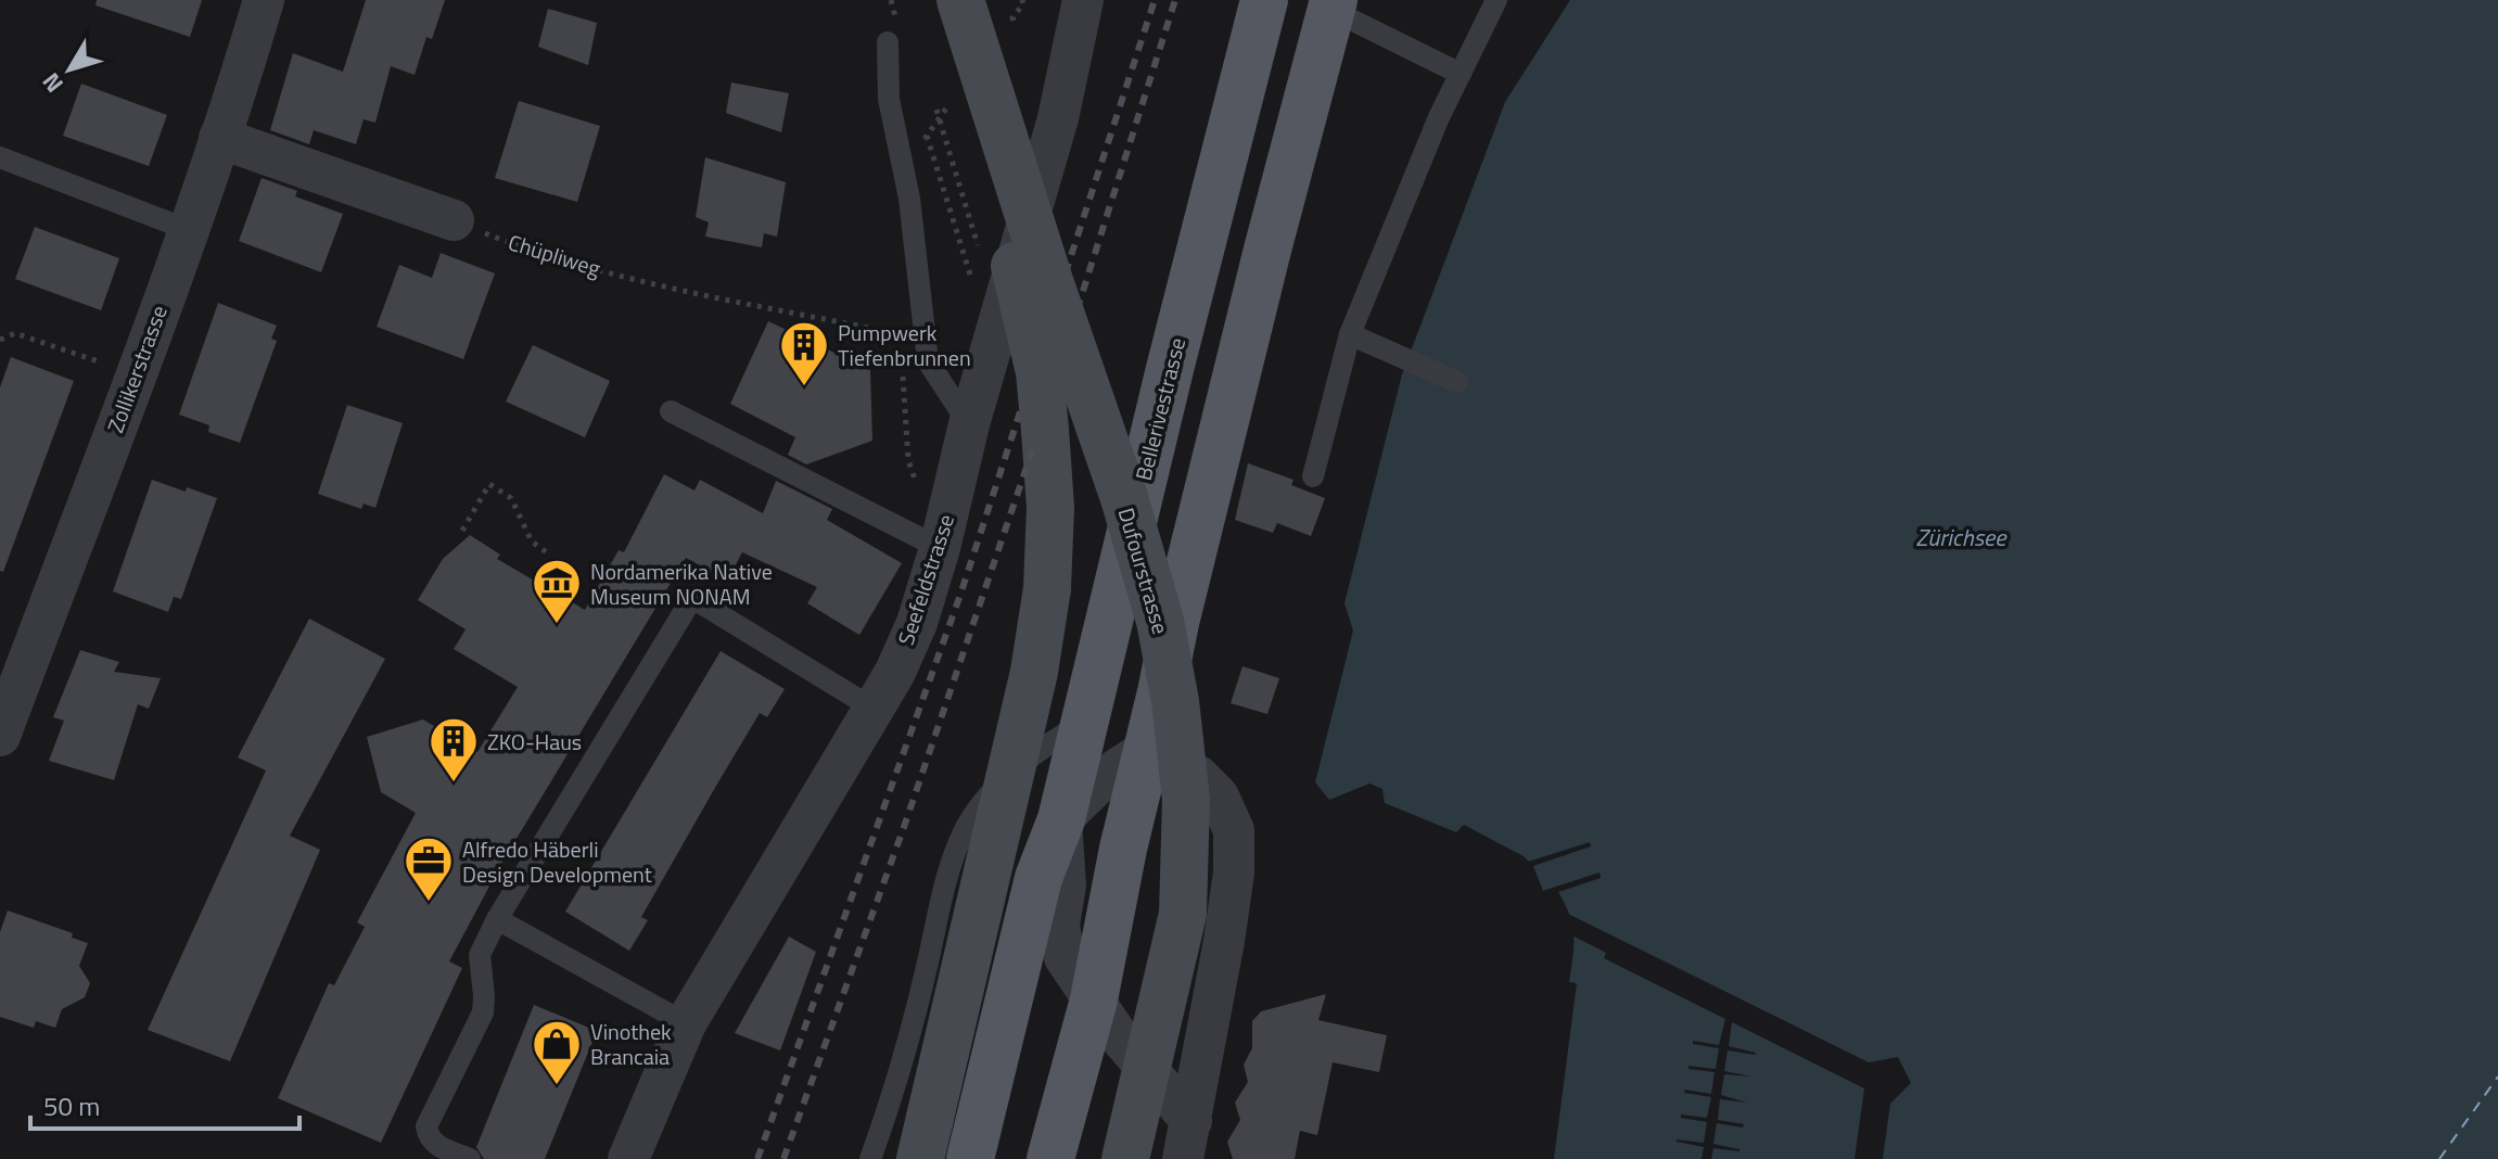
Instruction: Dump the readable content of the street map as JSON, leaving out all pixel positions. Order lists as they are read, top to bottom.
{
  "streets": {
    "main road": ["Bellerivestrasse", "Dufourstrasse"],
    "street": ["Zollikerstrasse", "Seefeldstrasse"],
    "path": ["Chüpliweg"]
  },
  "water": ["Zürichsee"],
  "places": {
    "building": ["Pumpwerk Tiefenbrunnen", "ZKO-Haus"],
    "museum": ["Nordamerika Native Museum NONAM"],
    "office": ["Alfredo Häberli Design Development"],
    "shop": ["Vinothek Brancaia"]
  },
  "scale_bar": "50 m",
  "north": "bottom left"
}
